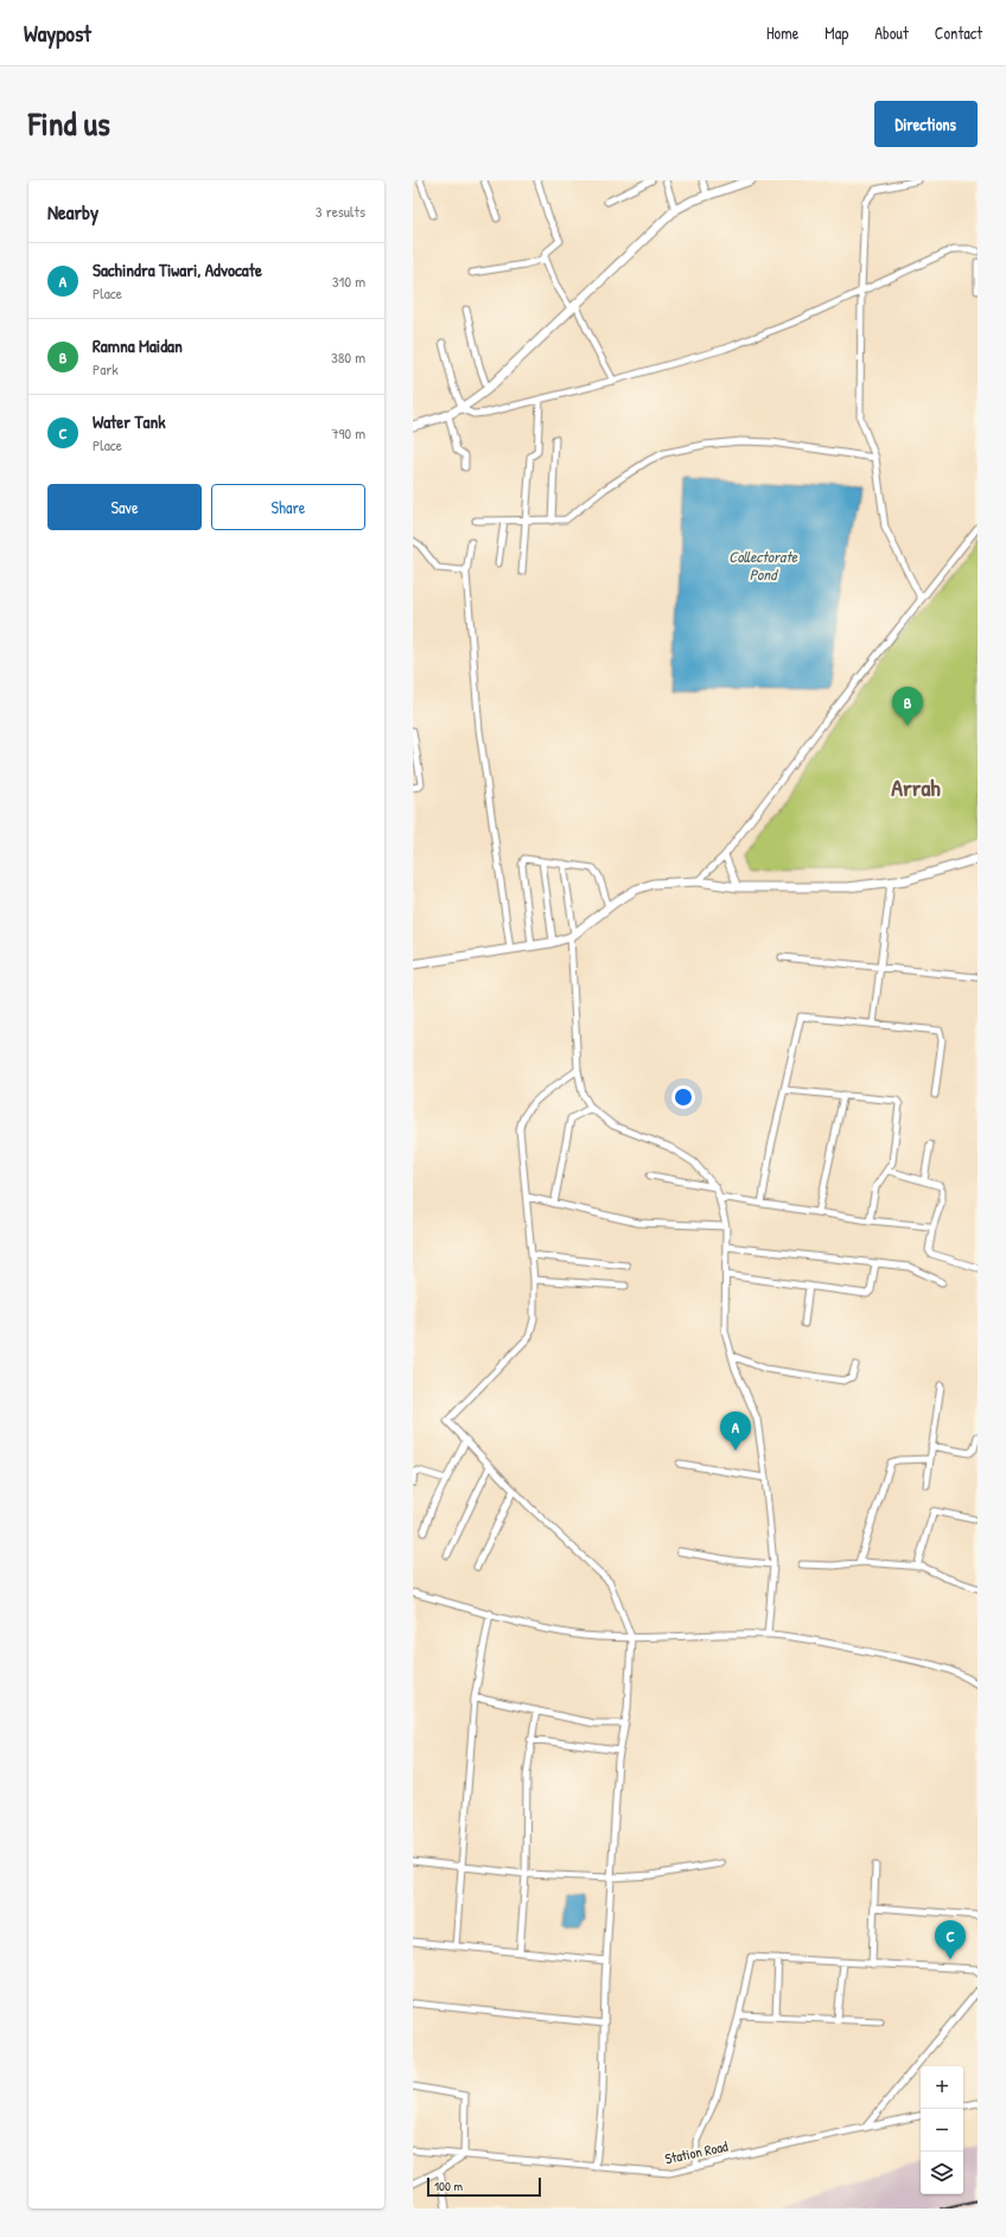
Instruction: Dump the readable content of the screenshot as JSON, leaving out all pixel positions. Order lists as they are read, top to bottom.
{
  "streets": {
    "street": ["Station Road"]
  },
  "districts": ["Arrah"],
  "water": ["Collectorate Pond"],
  "scale_bar": "100 m",
  "page": {
    "header": "Waypost",
    "nav": [
      "Home",
      "Map",
      "About",
      "Contact"
    ],
    "title": "Find us",
    "buttons": [
      "Directions",
      ["Save", "Share"]
    ],
    "heading": ["Nearby", "3 results"],
    "list": [
      {
        "mark": "A",
        "name": "Sachindra Tiwari, Advocate",
        "note": "Place",
        "value": "310 m"
      },
      {
        "mark": "B",
        "name": "Ramna Maidan",
        "note": "Park",
        "value": "380 m"
      },
      {
        "mark": "C",
        "name": "Water Tank",
        "note": "Place",
        "value": "790 m"
      }
    ],
    "pins": ["B", "A", "C"],
    "map_buttons": ["+", "−"],
    "scale": "100 m"
  }
}
